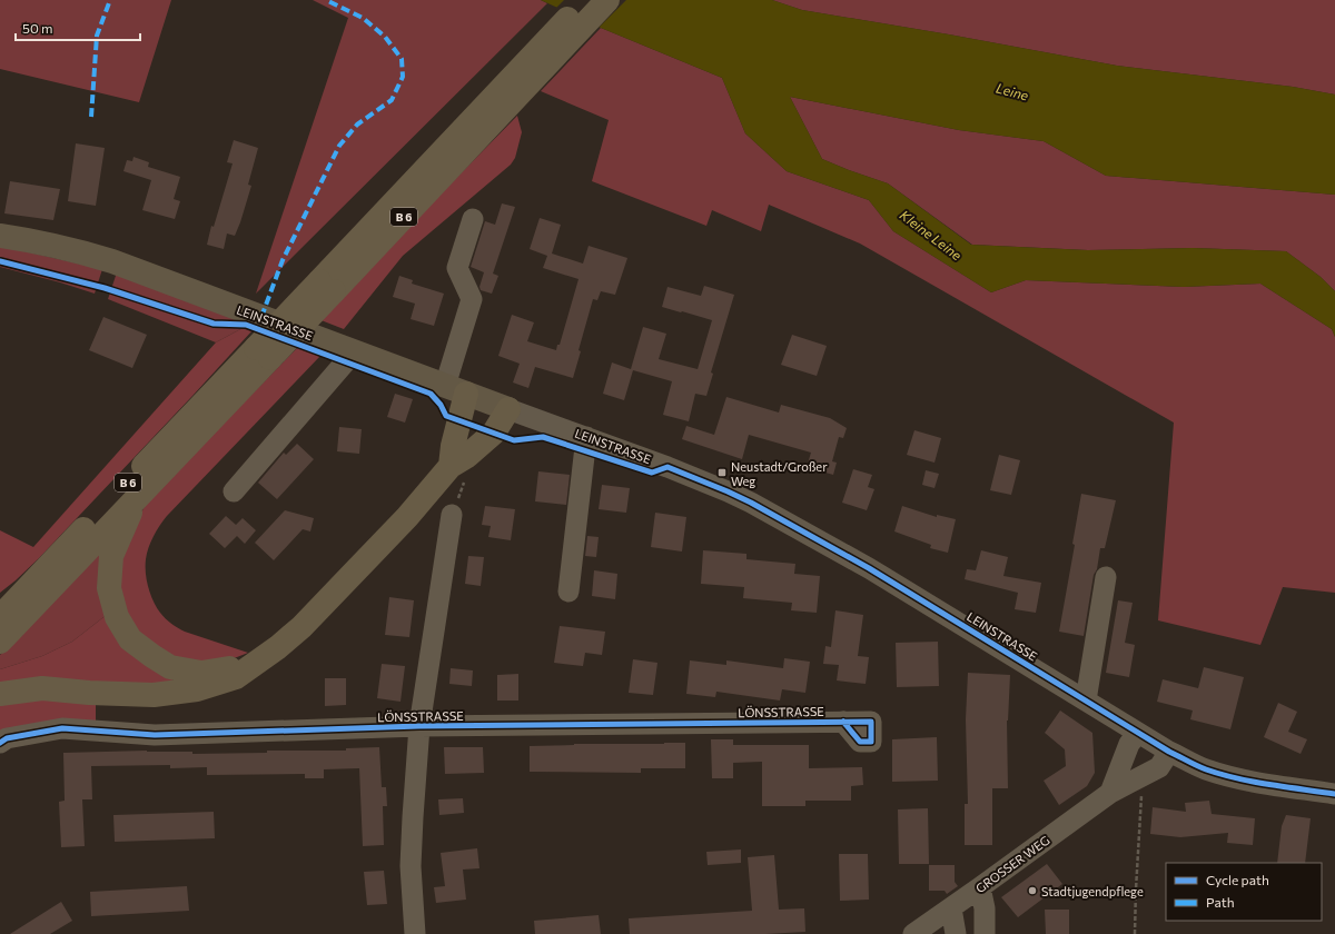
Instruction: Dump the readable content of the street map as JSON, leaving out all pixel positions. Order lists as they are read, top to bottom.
{
  "streets": {
    "highway": ["B 6"],
    "main road": ["LEINSTRASSE"],
    "street": ["LÖNSSTRASSE", "GROSSER WEG"]
  },
  "crossings": [
    ["LEINSTRASSE", "GROSSER WEG"]
  ],
  "water": ["Leine", "Kleine Leine"],
  "places": {
    "transit": ["Neustadt/Großer Weg"],
    "other": ["Stadtjugendpflege"]
  },
  "legend": ["Cycle path", "Path"],
  "scale_bar": "50 m"
}
